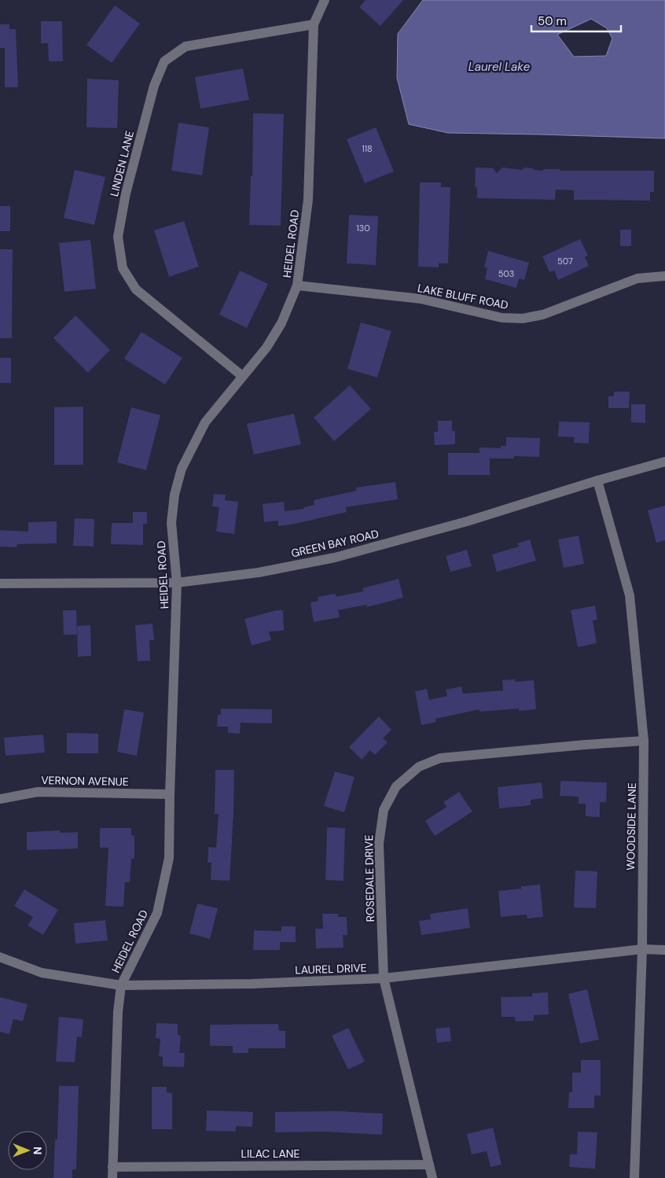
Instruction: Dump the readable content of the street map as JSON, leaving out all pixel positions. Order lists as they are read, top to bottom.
{
  "streets": {
    "street": [
      "LINDEN LANE",
      "HEIDEL ROAD",
      "LAKE BLUFF ROAD",
      "GREEN BAY ROAD",
      "VERNON AVENUE",
      "WOODSIDE LANE",
      "ROSEDALE DRIVE",
      "LAUREL DRIVE",
      "LILAC LANE"
    ]
  },
  "crossings": [
    ["LINDEN LANE", "HEIDEL ROAD"],
    ["HEIDEL ROAD", "LAKE BLUFF ROAD"],
    ["HEIDEL ROAD", "GREEN BAY ROAD"],
    ["HEIDEL ROAD", "VERNON AVENUE"],
    ["HEIDEL ROAD", "LAUREL DRIVE"],
    ["HEIDEL ROAD", "LILAC LANE"],
    ["GREEN BAY ROAD", "WOODSIDE LANE"],
    ["WOODSIDE LANE", "ROSEDALE DRIVE"],
    ["WOODSIDE LANE", "LAUREL DRIVE"],
    ["ROSEDALE DRIVE", "LAUREL DRIVE"],
    ["ROSEDALE DRIVE", "LILAC LANE"]
  ],
  "water": ["Laurel Lake"],
  "house_numbers": [
    "118",
    "130",
    "507",
    "503"
  ],
  "scale_bar": "50 m",
  "north": "right"
}
